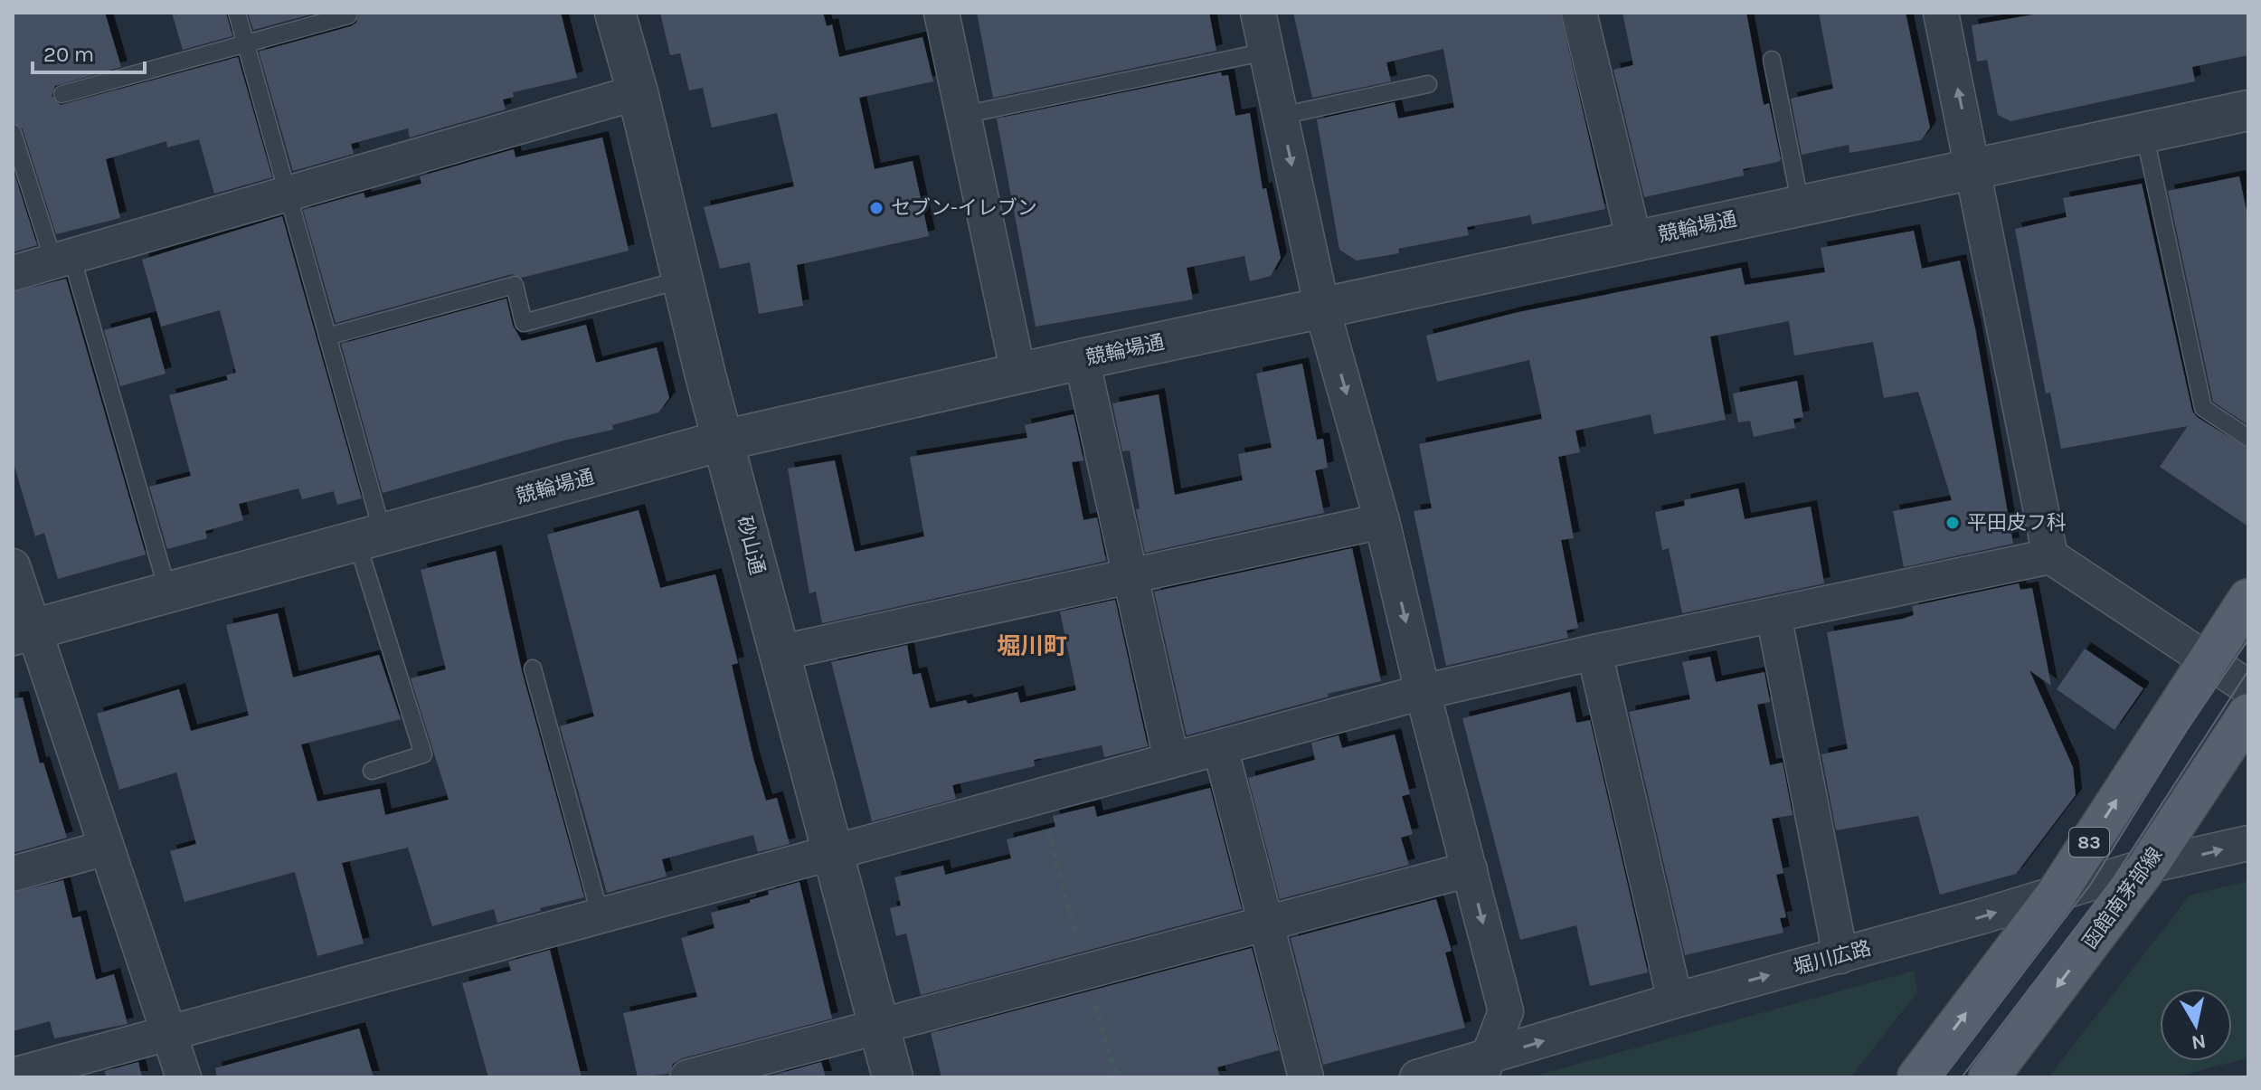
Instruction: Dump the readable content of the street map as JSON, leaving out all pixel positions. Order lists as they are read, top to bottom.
{
  "streets": {
    "main road": ["83", "函館南茅部線"],
    "street": ["競輪場通", "砂山通", "堀川広路"]
  },
  "crossings": [
    ["競輪場通", "砂山通"],
    ["83", "堀川広路"],
    ["函館南茅部線", "堀川広路"]
  ],
  "one_way": ["堀川広路"],
  "districts": ["堀川町"],
  "places": ["セブン-イレブン", "平田皮フ科"],
  "scale_bar": "20 m",
  "north": "bottom"
}
